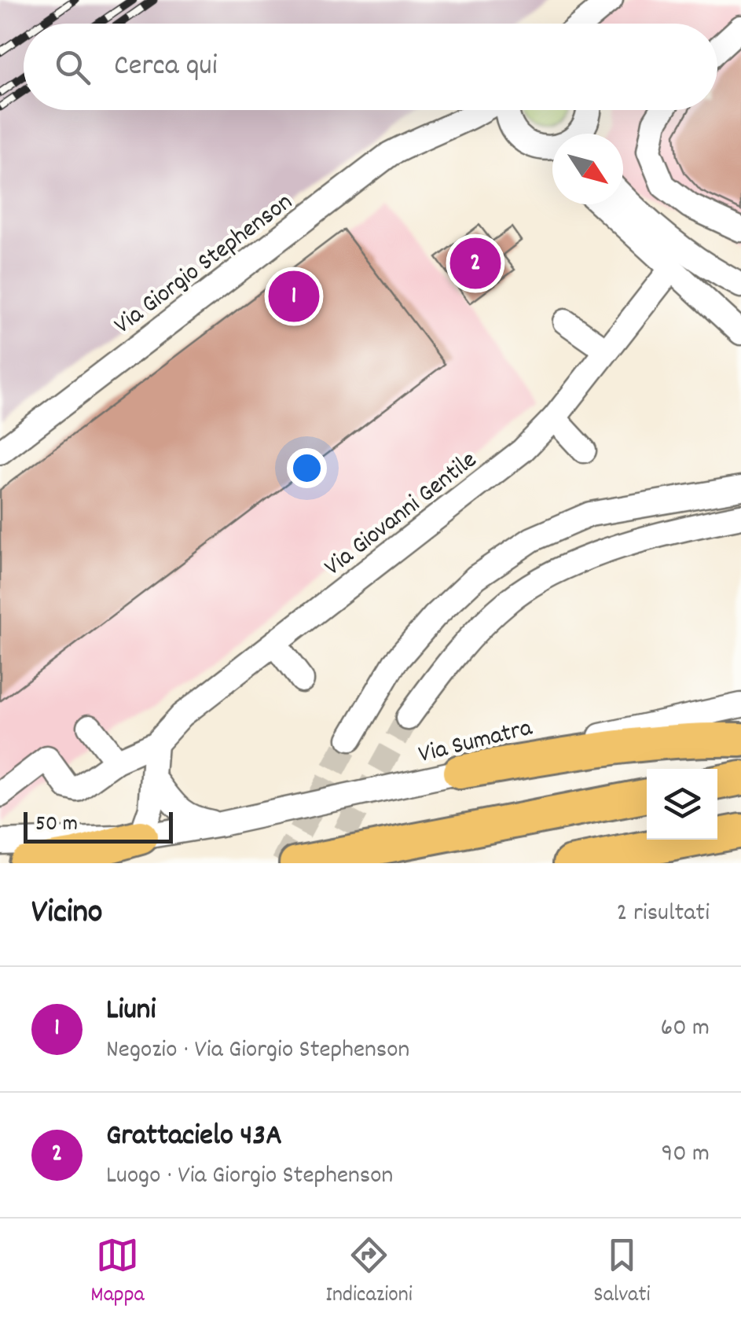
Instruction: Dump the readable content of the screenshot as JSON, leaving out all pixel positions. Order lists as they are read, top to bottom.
{
  "streets": {
    "street": ["Via Giorgio Stephenson", "Via Giovanni Gentile", "Via Sumatra"]
  },
  "scale_bar": "50 m",
  "north": "bottom right",
  "page": {
    "search": "Cerca qui",
    "pins": ["2", "1"],
    "scale": "50 m",
    "heading": ["Vicino", "2 risultati"],
    "list": [
      {
        "mark": "1",
        "name": "Liuni",
        "note": "Negozio · Via Giorgio Stephenson",
        "value": "60 m"
      },
      {
        "mark": "2",
        "name": "Grattacielo 43A",
        "note": "Luogo · Via Giorgio Stephenson",
        "value": "90 m"
      }
    ],
    "nav": ["Mappa", "Indicazioni", "Salvati"]
  }
}
